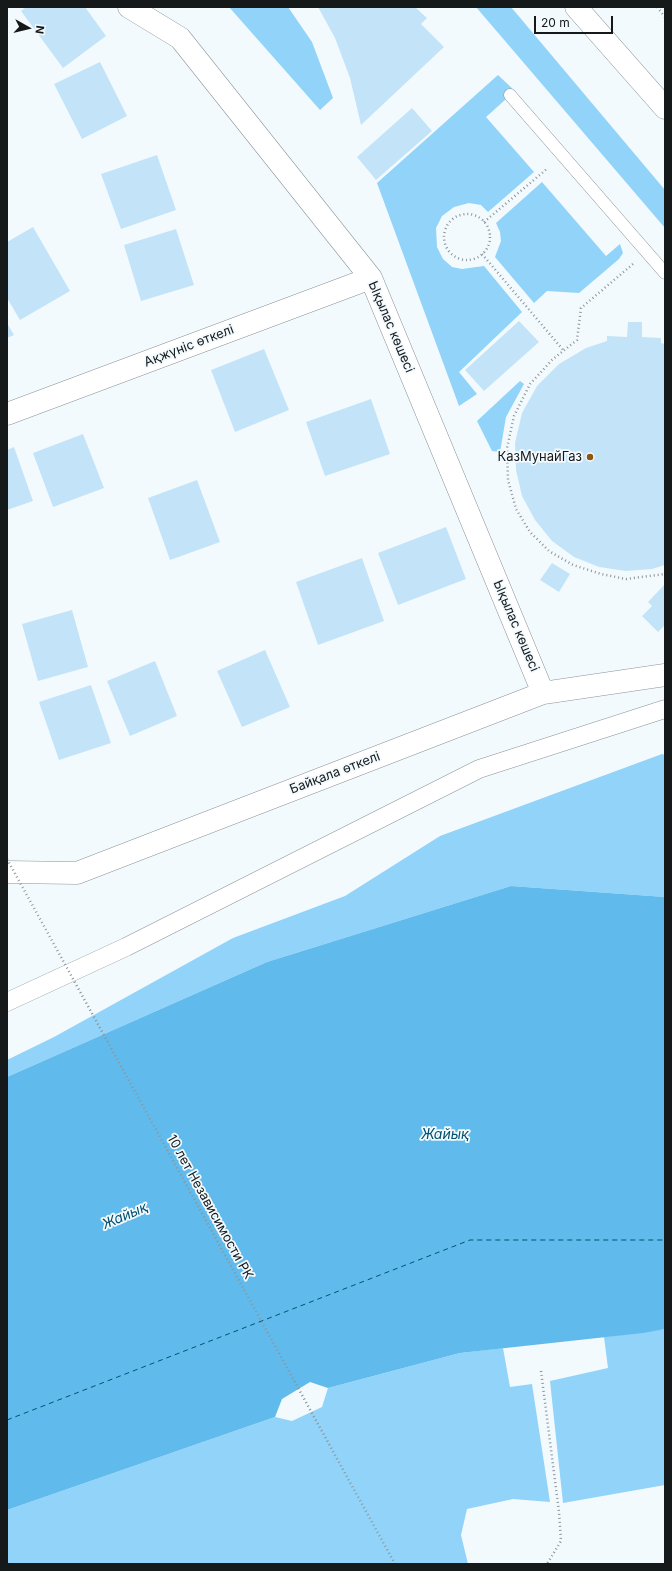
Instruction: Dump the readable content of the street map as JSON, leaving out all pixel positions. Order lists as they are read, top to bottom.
{
  "streets": {
    "street": ["Ықылас көшесі", "Ақжүніс өткелі", "Байқала өткелі"],
    "path": ["10 лет Независимости РК"]
  },
  "crossings": [
    ["Ықылас көшесі", "Ақжүніс өткелі"],
    ["Ықылас көшесі", "Байқала өткелі"]
  ],
  "water": ["Жайық"],
  "places": ["КазМунайГаз"],
  "scale_bar": "20 m",
  "north": "right"
}
